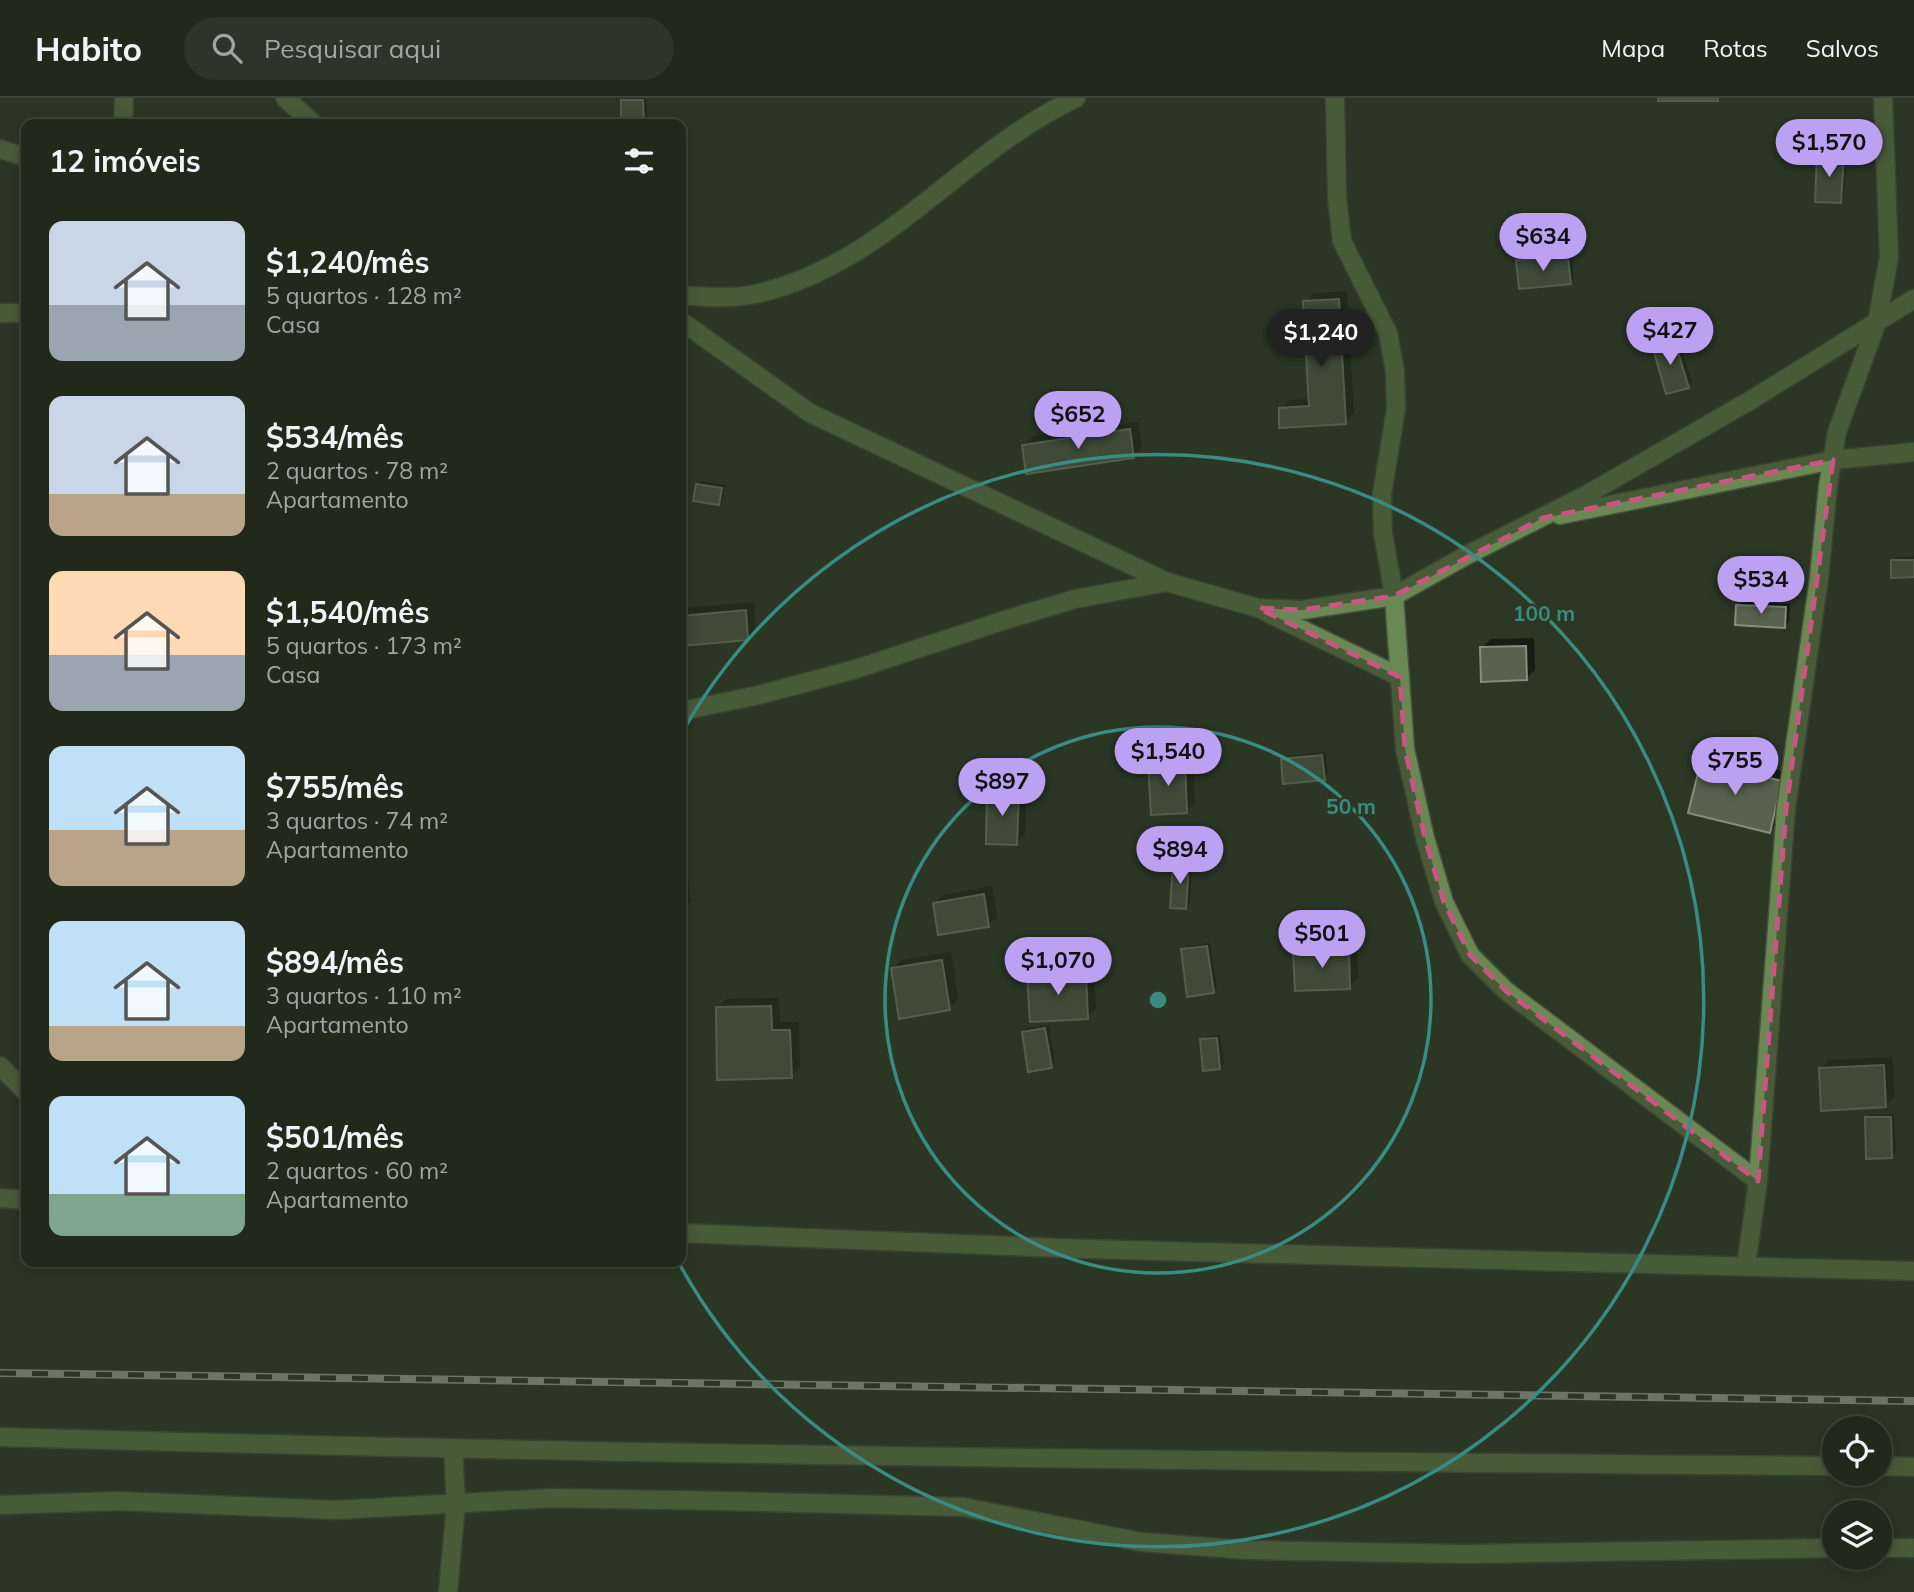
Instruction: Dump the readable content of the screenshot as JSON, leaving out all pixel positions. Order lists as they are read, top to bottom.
{
  "page": {
    "header": "Habito",
    "search": "Pesquisar aqui",
    "nav": ["Mapa", "Rotas", "Salvos"],
    "price": [
      "$1,570",
      "$634",
      "$427",
      "$1,240",
      "$652",
      "$534",
      "$1,540",
      "$755",
      "$897",
      "$894",
      "$501",
      "$1,070"
    ],
    "heading": "12 imóveis",
    "list": [
      {
        "name": "$1,240/mês",
        "note": "5 quartos · 128 m² · Casa"
      },
      {
        "name": "$534/mês",
        "note": "2 quartos · 78 m² · Apartamento"
      },
      {
        "name": "$1,540/mês",
        "note": "5 quartos · 173 m² · Casa"
      },
      {
        "name": "$755/mês",
        "note": "3 quartos · 74 m² · Apartamento"
      },
      {
        "name": "$894/mês",
        "note": "3 quartos · 110 m² · Apartamento"
      },
      {
        "name": "$501/mês",
        "note": "2 quartos · 60 m² · Apartamento"
      }
    ]
  },
  "rings": ["100 m", "50 m"]
}
